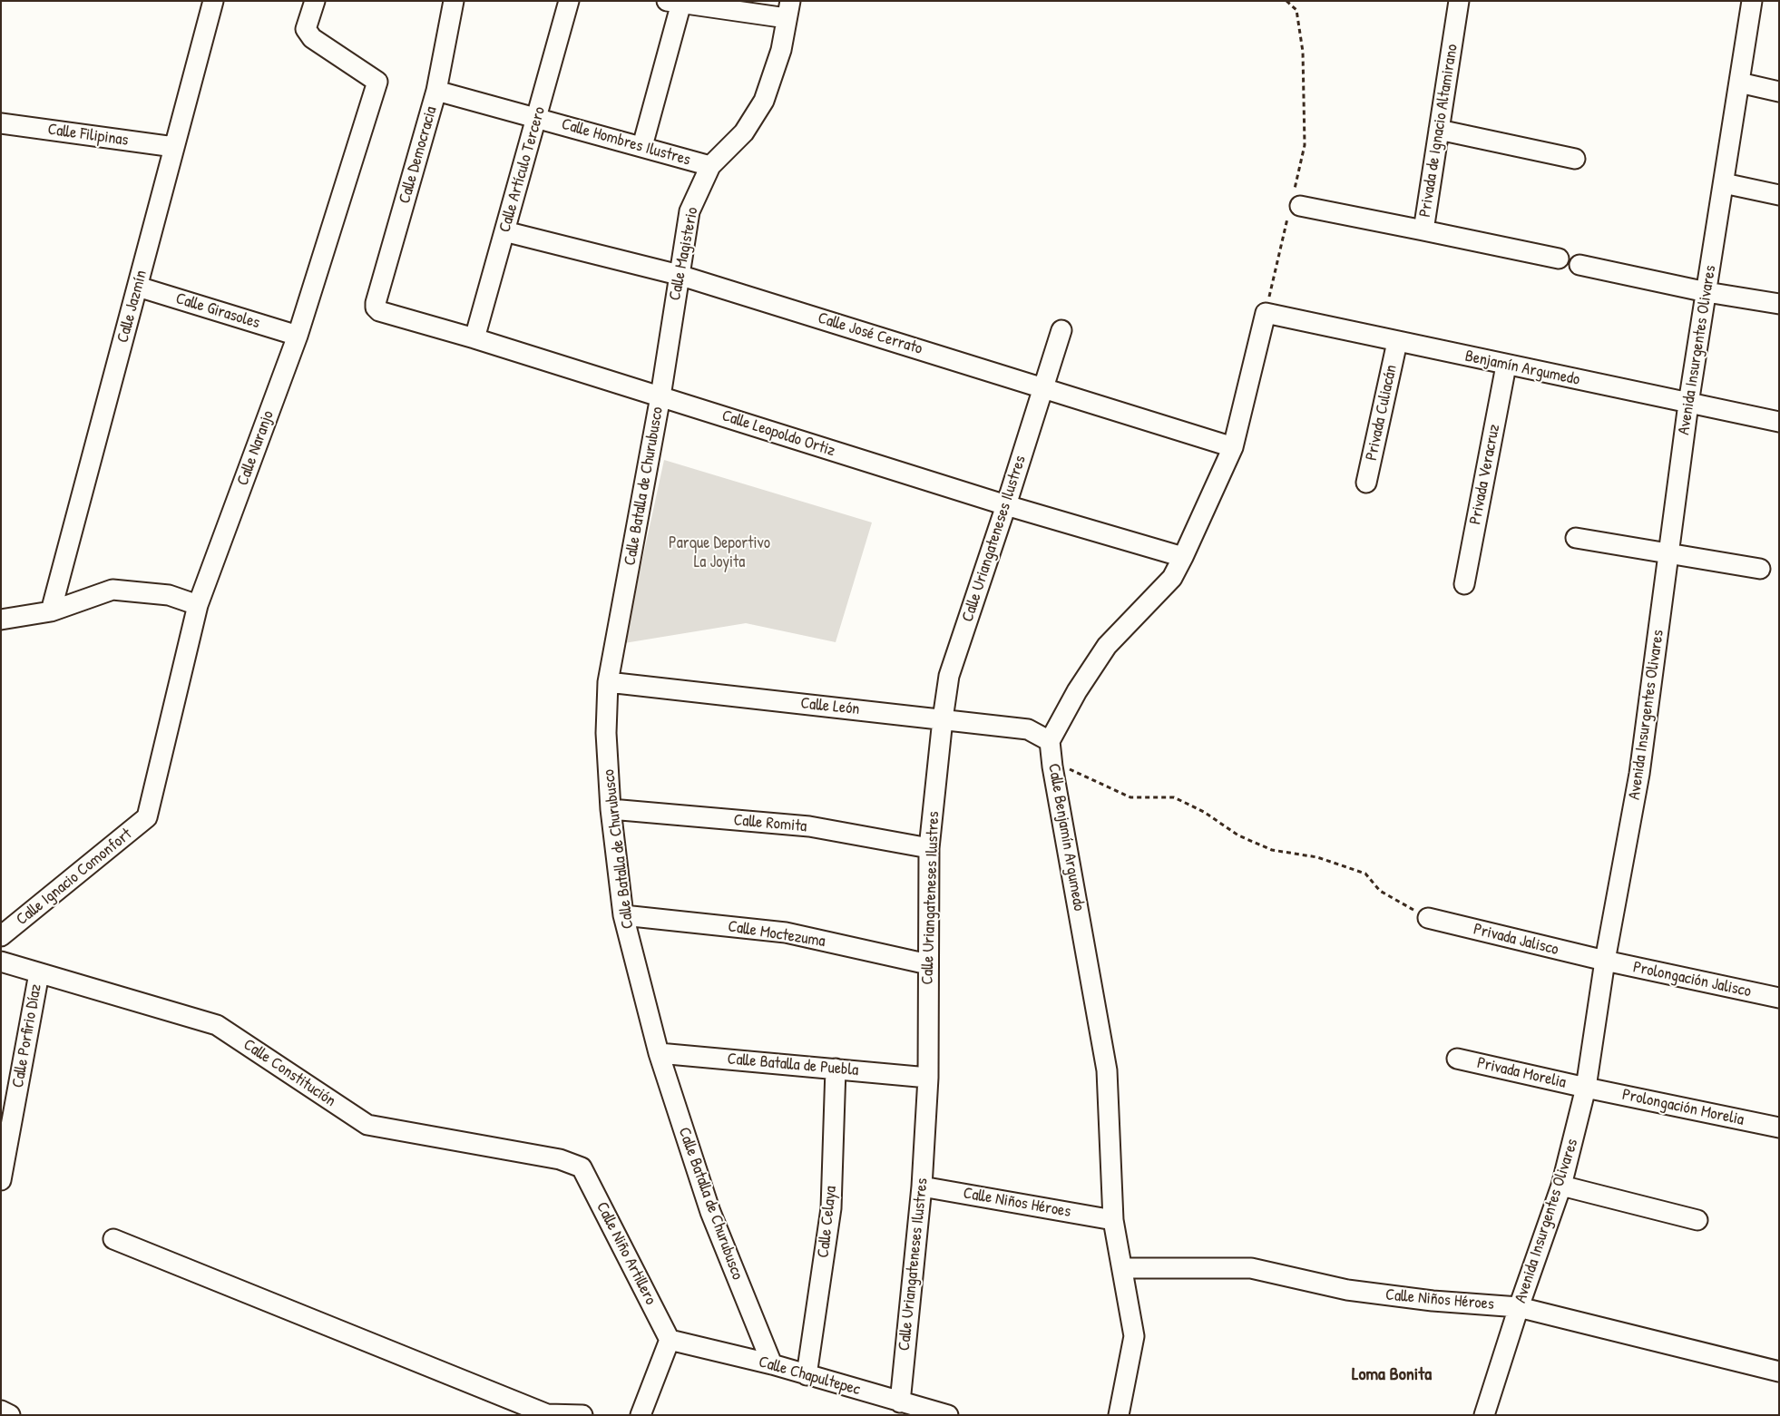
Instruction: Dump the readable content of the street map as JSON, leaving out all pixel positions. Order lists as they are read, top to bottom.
{
  "streets": {
    "street": [
      "Privada de Ignacio Altamirano",
      "Calle Filipinas",
      "Calle Hombres Ilustres",
      "Calle Democracia",
      "Calle Artículo Tercero",
      "Calle Magisterio",
      "Calle Jazmín",
      "Calle Girasoles",
      "Calle José Cerrato",
      "Avenida Insurgentes Olivares",
      "Benjamín Argumedo",
      "Privada Culiacán",
      "Calle Leopoldo Ortiz",
      "Calle Naranjo",
      "Privada Veracruz",
      "Calle Batalla de Churubusco",
      "Calle Uriangateneses Ilustres",
      "Calle León",
      "Calle Romita",
      "Calle Benjamín Argumedo",
      "Calle Ignacio Comonfort",
      "Calle Moctezuma",
      "Privada Jalisco",
      "Prolongación Jalisco",
      "Calle Porfirio Díaz",
      "Calle Batalla de Puebla",
      "Calle Constitución",
      "Privada Morelia",
      "Prolongación Morelia",
      "Calle Niños Héroes",
      "Calle Celaya",
      "Calle Niño Artillero",
      "Calle Chapultepec"
    ]
  },
  "crossings": [
    ["Calle Filipinas", "Calle Jazmín"],
    ["Calle Hombres Ilustres", "Calle Democracia"],
    ["Calle Hombres Ilustres", "Calle Artículo Tercero"],
    ["Calle Hombres Ilustres", "Calle Magisterio"],
    ["Calle Democracia", "Calle Leopoldo Ortiz"],
    ["Calle Artículo Tercero", "Calle José Cerrato"],
    ["Calle Artículo Tercero", "Calle Leopoldo Ortiz"],
    ["Calle Magisterio", "Calle José Cerrato"],
    ["Calle Magisterio", "Calle Leopoldo Ortiz"],
    ["Calle Magisterio", "Calle Batalla de Churubusco"],
    ["Calle Jazmín", "Calle Girasoles"],
    ["Calle Girasoles", "Calle Naranjo"],
    ["Calle José Cerrato", "Calle Uriangateneses Ilustres"],
    ["Calle José Cerrato", "Calle Benjamín Argumedo"],
    ["Avenida Insurgentes Olivares", "Benjamín Argumedo"],
    ["Avenida Insurgentes Olivares", "Privada Jalisco"],
    ["Avenida Insurgentes Olivares", "Prolongación Jalisco"],
    ["Avenida Insurgentes Olivares", "Privada Morelia"],
    ["Avenida Insurgentes Olivares", "Prolongación Morelia"],
    ["Avenida Insurgentes Olivares", "Calle Niños Héroes"],
    ["Benjamín Argumedo", "Privada Culiacán"],
    ["Benjamín Argumedo", "Privada Veracruz"],
    ["Benjamín Argumedo", "Calle Benjamín Argumedo"],
    ["Calle Leopoldo Ortiz", "Calle Batalla de Churubusco"],
    ["Calle Leopoldo Ortiz", "Calle Uriangateneses Ilustres"],
    ["Calle Leopoldo Ortiz", "Calle Benjamín Argumedo"],
    ["Calle Naranjo", "Calle Ignacio Comonfort"],
    ["Calle Batalla de Churubusco", "Calle León"],
    ["Calle Batalla de Churubusco", "Calle Romita"],
    ["Calle Batalla de Churubusco", "Calle Moctezuma"],
    ["Calle Batalla de Churubusco", "Calle Batalla de Puebla"],
    ["Calle Batalla de Churubusco", "Calle Chapultepec"],
    ["Calle Uriangateneses Ilustres", "Calle León"],
    ["Calle Uriangateneses Ilustres", "Calle Romita"],
    ["Calle Uriangateneses Ilustres", "Calle Moctezuma"],
    ["Calle Uriangateneses Ilustres", "Calle Batalla de Puebla"],
    ["Calle Uriangateneses Ilustres", "Calle Niños Héroes"],
    ["Calle Uriangateneses Ilustres", "Calle Chapultepec"],
    ["Calle León", "Calle Benjamín Argumedo"],
    ["Calle Benjamín Argumedo", "Calle Niños Héroes"],
    ["Privada Jalisco", "Prolongación Jalisco"],
    ["Calle Porfirio Díaz", "Calle Constitución"],
    ["Calle Batalla de Puebla", "Calle Celaya"],
    ["Calle Constitución", "Calle Niño Artillero"],
    ["Privada Morelia", "Prolongación Morelia"],
    ["Calle Celaya", "Calle Chapultepec"],
    ["Calle Niño Artillero", "Calle Chapultepec"]
  ],
  "districts": ["Loma Bonita"],
  "parks": ["Parque Deportivo La Joyita"]
}
